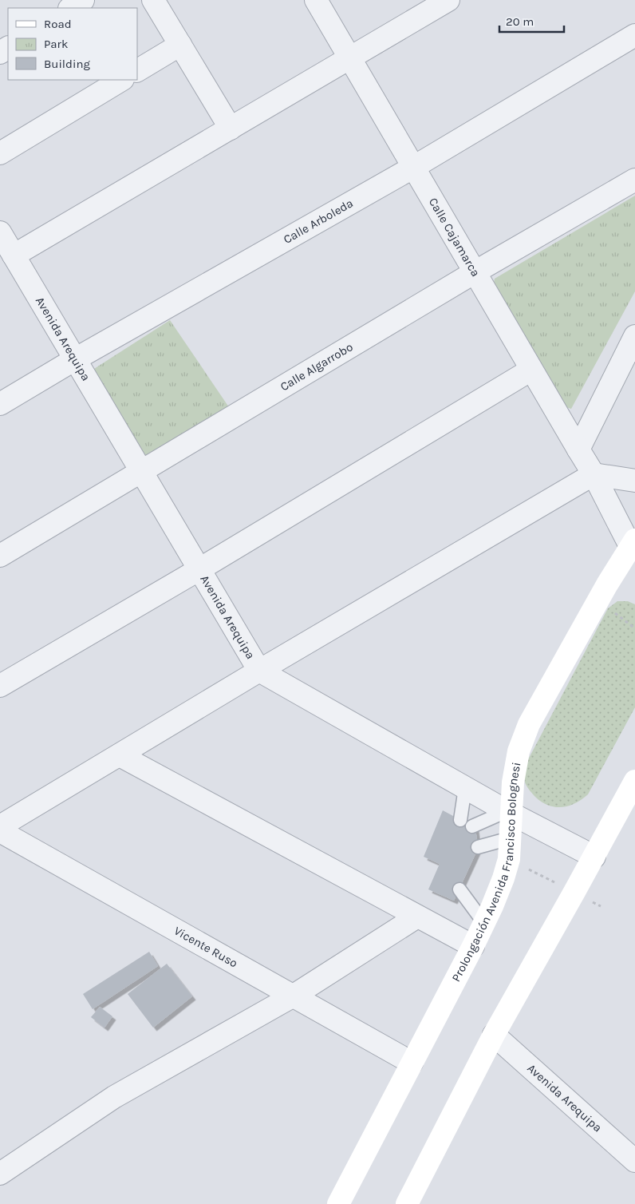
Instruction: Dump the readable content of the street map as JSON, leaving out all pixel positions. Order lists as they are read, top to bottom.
{
  "streets": {
    "main road": ["Prolongación Avenida Francisco Bolognesi"],
    "street": [
      "Calle Arboleda",
      "Calle Cajamarca",
      "Avenida Arequipa",
      "Calle Algarrobo",
      "Vicente Ruso"
    ]
  },
  "crossings": [
    ["Calle Arboleda", "Calle Cajamarca"],
    ["Calle Arboleda", "Avenida Arequipa"],
    ["Calle Cajamarca", "Calle Algarrobo"],
    ["Calle Cajamarca", "Prolongación Avenida Francisco Bolognesi"],
    ["Avenida Arequipa", "Calle Algarrobo"],
    ["Avenida Arequipa", "Prolongación Avenida Francisco Bolognesi"],
    ["Prolongación Avenida Francisco Bolognesi", "Vicente Ruso"]
  ],
  "legend": ["Road", "Park", "Building"],
  "scale_bar": "20 m"
}
